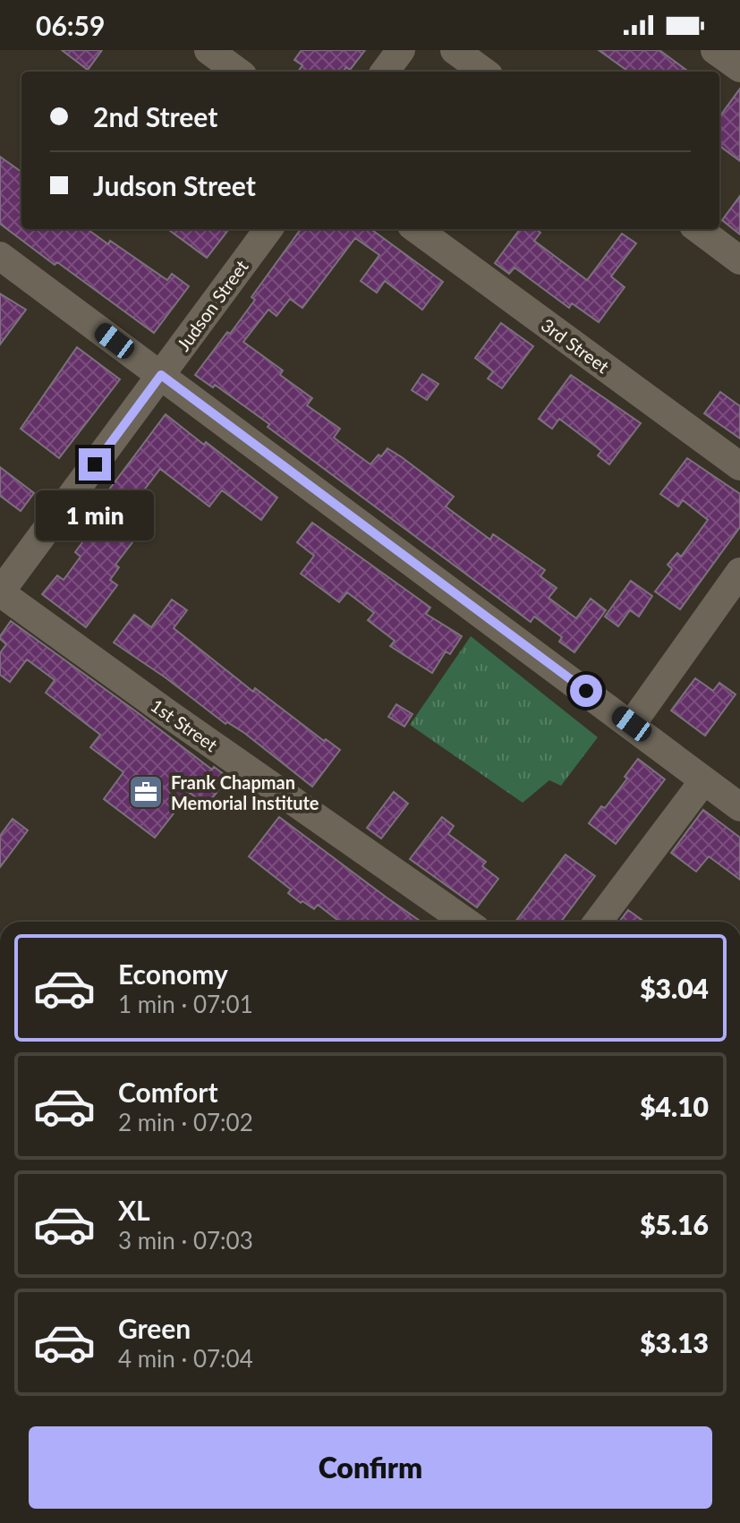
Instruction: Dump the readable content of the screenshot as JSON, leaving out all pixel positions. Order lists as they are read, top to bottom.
{
  "streets": {
    "street": ["Judson Street", "3rd Street", "1st Street"]
  },
  "crossings": [
    ["Judson Street", "1st Street"]
  ],
  "places": {
    "office": ["Frank Chapman Memorial Institute"]
  },
  "page": {
    "status": "06:59",
    "banner": ["2nd Street", "Judson Street"],
    "bubble": "1 min",
    "list": [
      {
        "name": "Economy",
        "note": "1 min · 07:01",
        "value": "$3.04"
      },
      {
        "name": "Comfort",
        "note": "2 min · 07:02",
        "value": "$4.10"
      },
      {
        "name": "XL",
        "note": "3 min · 07:03",
        "value": "$5.16"
      },
      {
        "name": "Green",
        "note": "4 min · 07:04",
        "value": "$3.13"
      }
    ],
    "buttons": "Confirm"
  }
}
